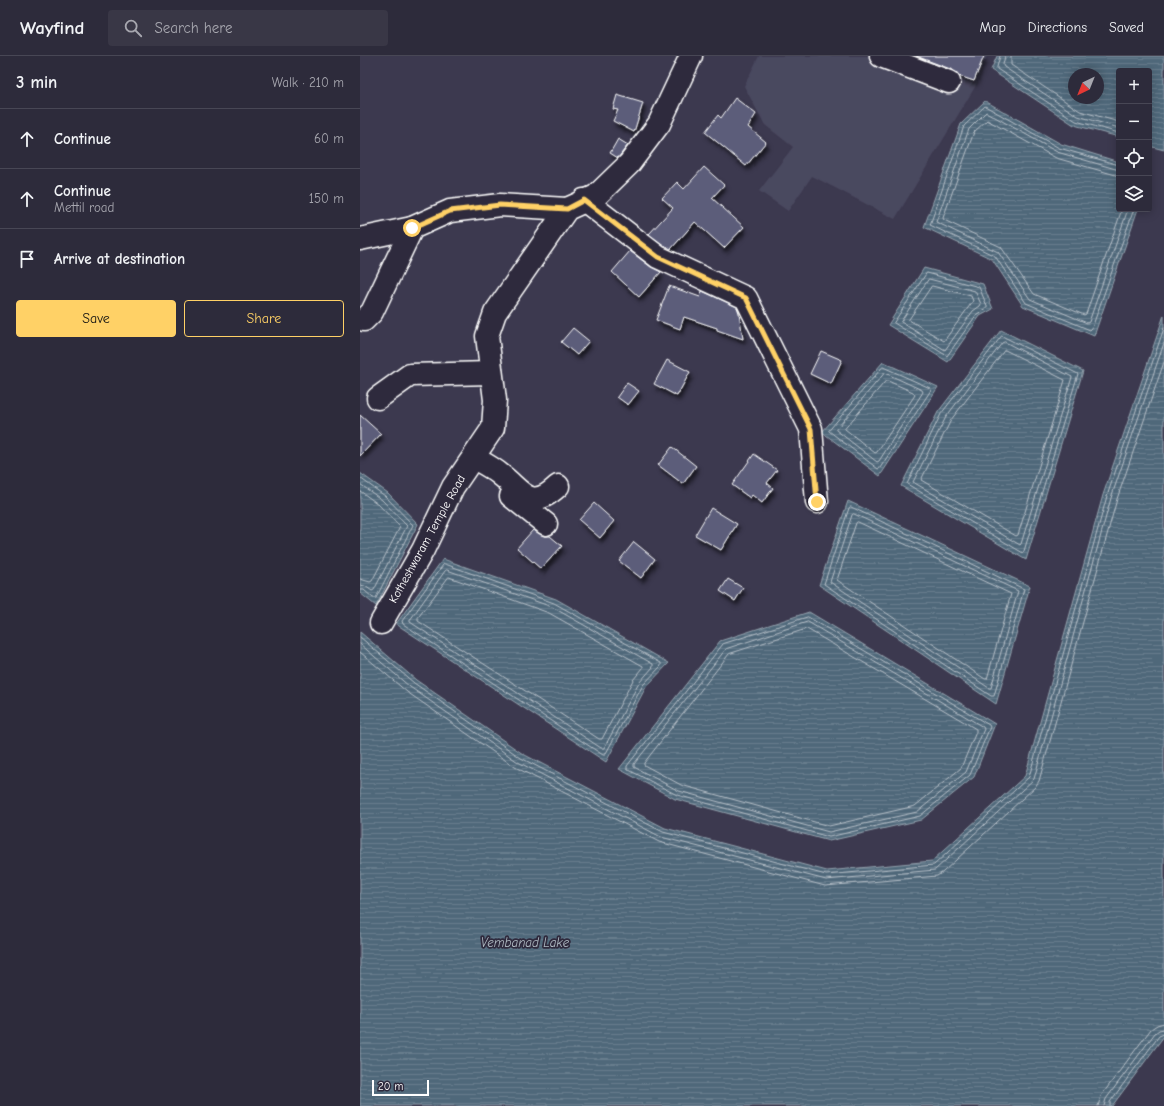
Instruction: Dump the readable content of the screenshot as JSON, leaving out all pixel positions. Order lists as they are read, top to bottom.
{
  "streets": {
    "street": ["Kotheshwaram Temple Road"]
  },
  "water": ["Vembanad Lake"],
  "scale_bar": "20 m",
  "north": "bottom left",
  "page": {
    "header": "Wayfind",
    "search": "Search here",
    "nav": ["Map", "Directions", "Saved"],
    "heading": ["3 min", "Walk · 210 m"],
    "map_buttons": ["+", "−"],
    "list": [
      ["Continue", "60 m"],
      ["Continue", "Mettil road", "150 m"],
      "Arrive at destination"
    ],
    "buttons": ["Save", "Share"],
    "scale": "20 m"
  }
}
